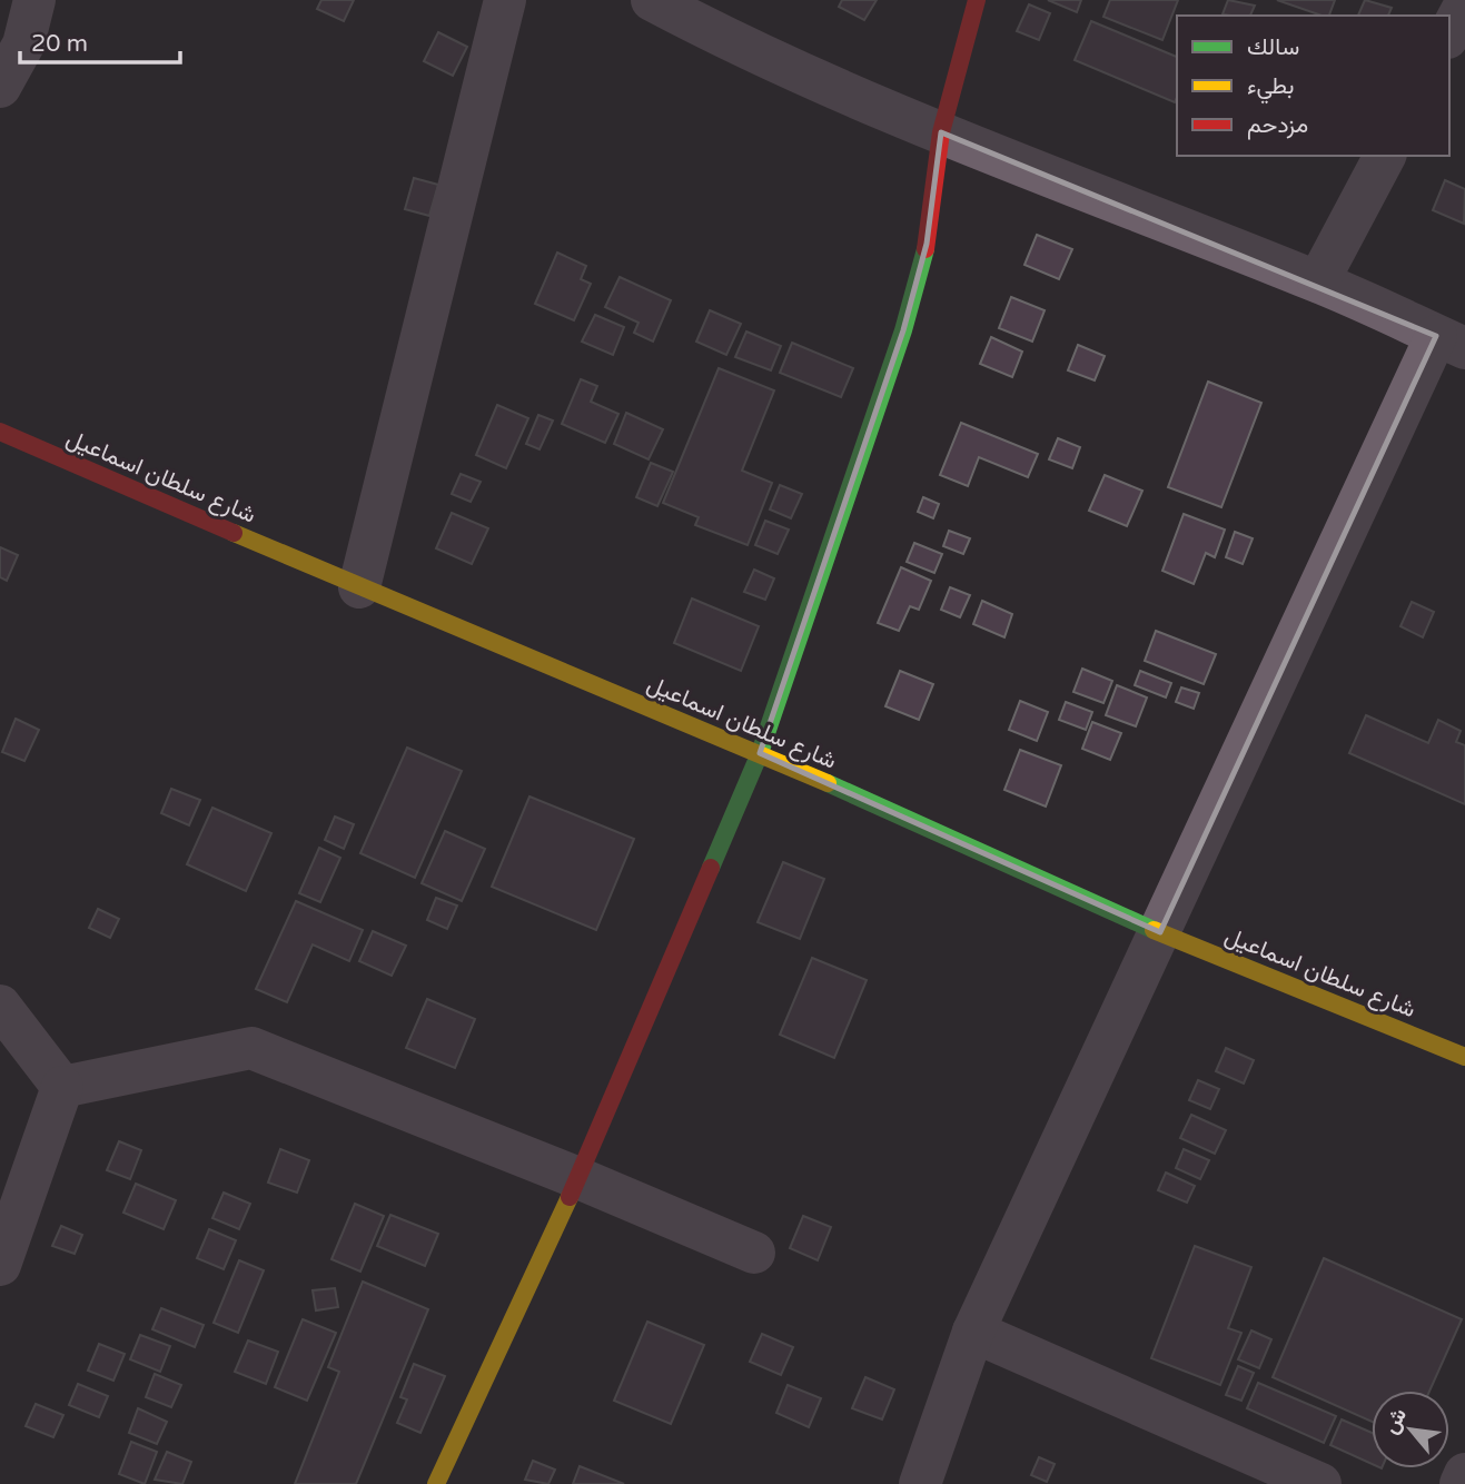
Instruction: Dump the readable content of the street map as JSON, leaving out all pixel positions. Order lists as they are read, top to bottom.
{
  "streets": {
    "street": ["شارع سلطان اسماعيل"]
  },
  "legend": ["سالك", "بطيء", "مزدحم"],
  "scale_bar": "20 m",
  "north": "top left"
}
